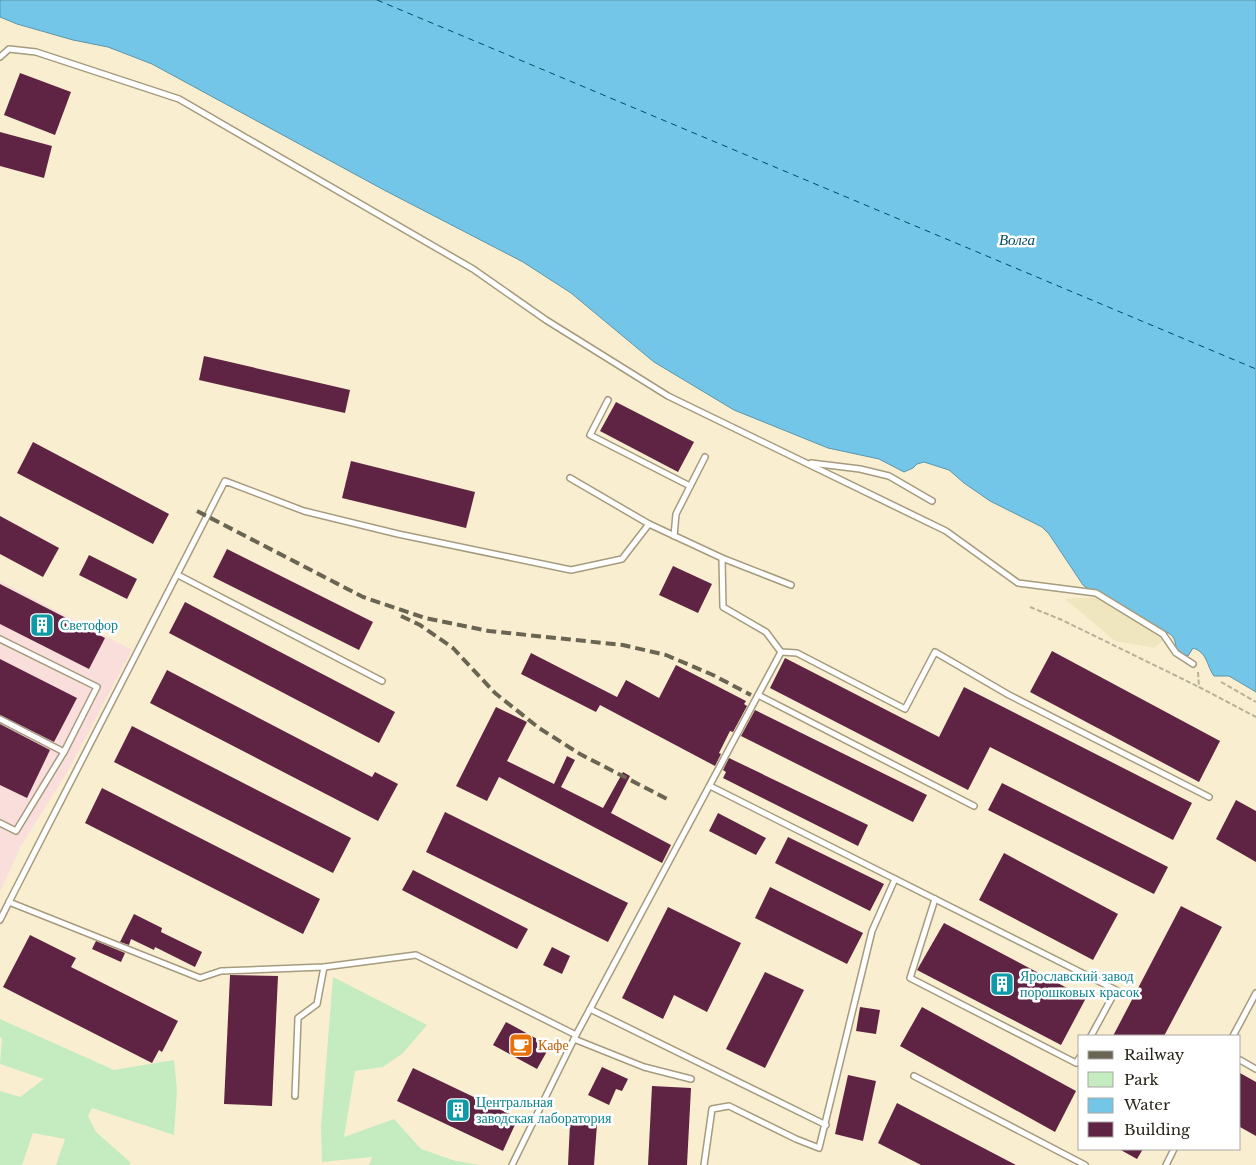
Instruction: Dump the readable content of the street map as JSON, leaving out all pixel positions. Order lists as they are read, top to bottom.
{
  "water": ["Волга"],
  "places": {
    "building": ["Светофор", "Ярославский завод порошковых красок", "Центральная заводская лаборатория"],
    "cafe": ["Кафе"]
  },
  "legend": [
    "Railway",
    "Park",
    "Water",
    "Building"
  ]
}
